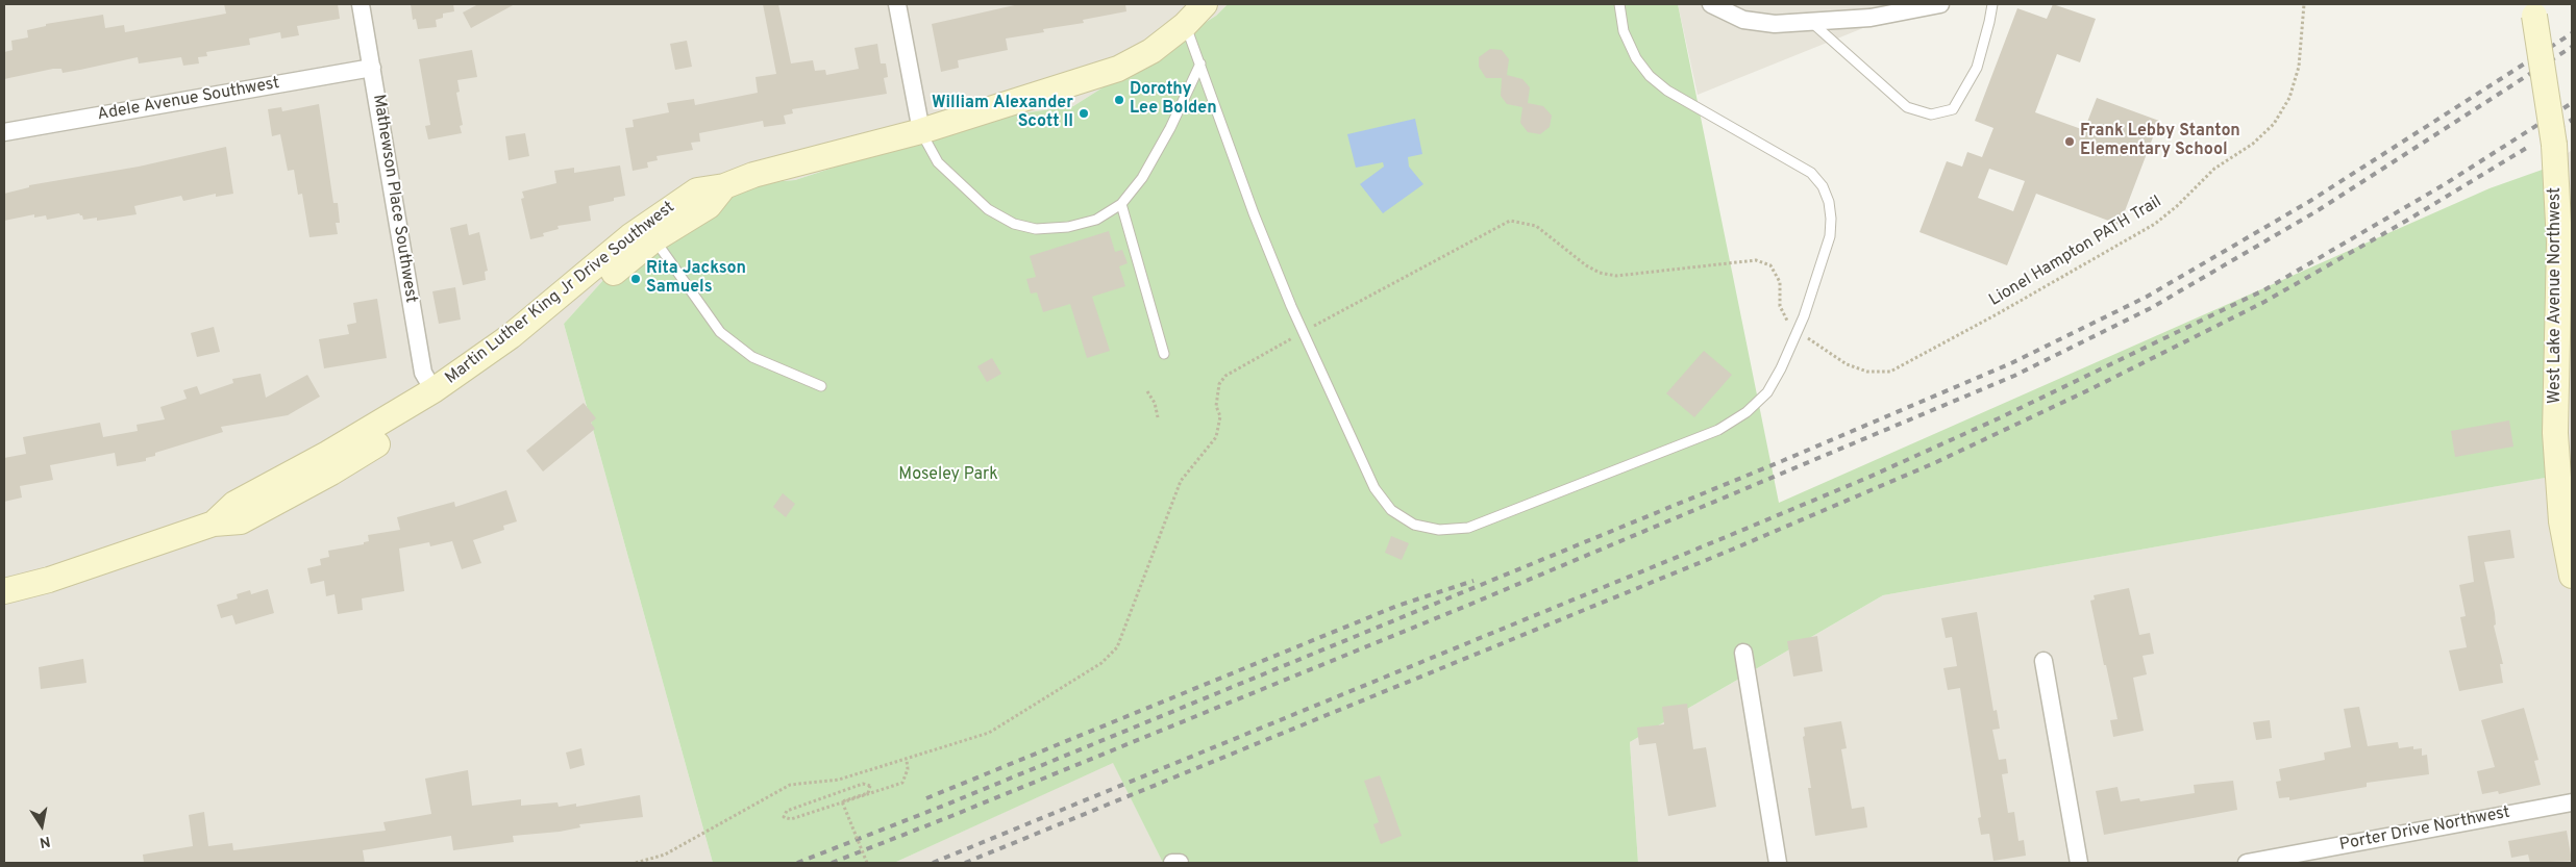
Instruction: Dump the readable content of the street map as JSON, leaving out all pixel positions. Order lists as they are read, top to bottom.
{
  "streets": {
    "main road": ["Martin Luther King Jr Drive Southwest", "West Lake Avenue Northwest"],
    "street": ["Adele Avenue Southwest", "Mathewson Place Southwest", "Porter Drive Northwest"],
    "path": ["Lionel Hampton PATH Trail"]
  },
  "crossings": [
    ["Adele Avenue Southwest", "Mathewson Place Southwest"],
    ["Mathewson Place Southwest", "Martin Luther King Jr Drive Southwest"]
  ],
  "parks": ["Moseley Park"],
  "places": [
    "Dorothy Lee Bolden",
    "William Alexander Scott II",
    "Frank Lebby Stanton Elementary School",
    "Rita Jackson Samuels"
  ],
  "north": "bottom"
}
